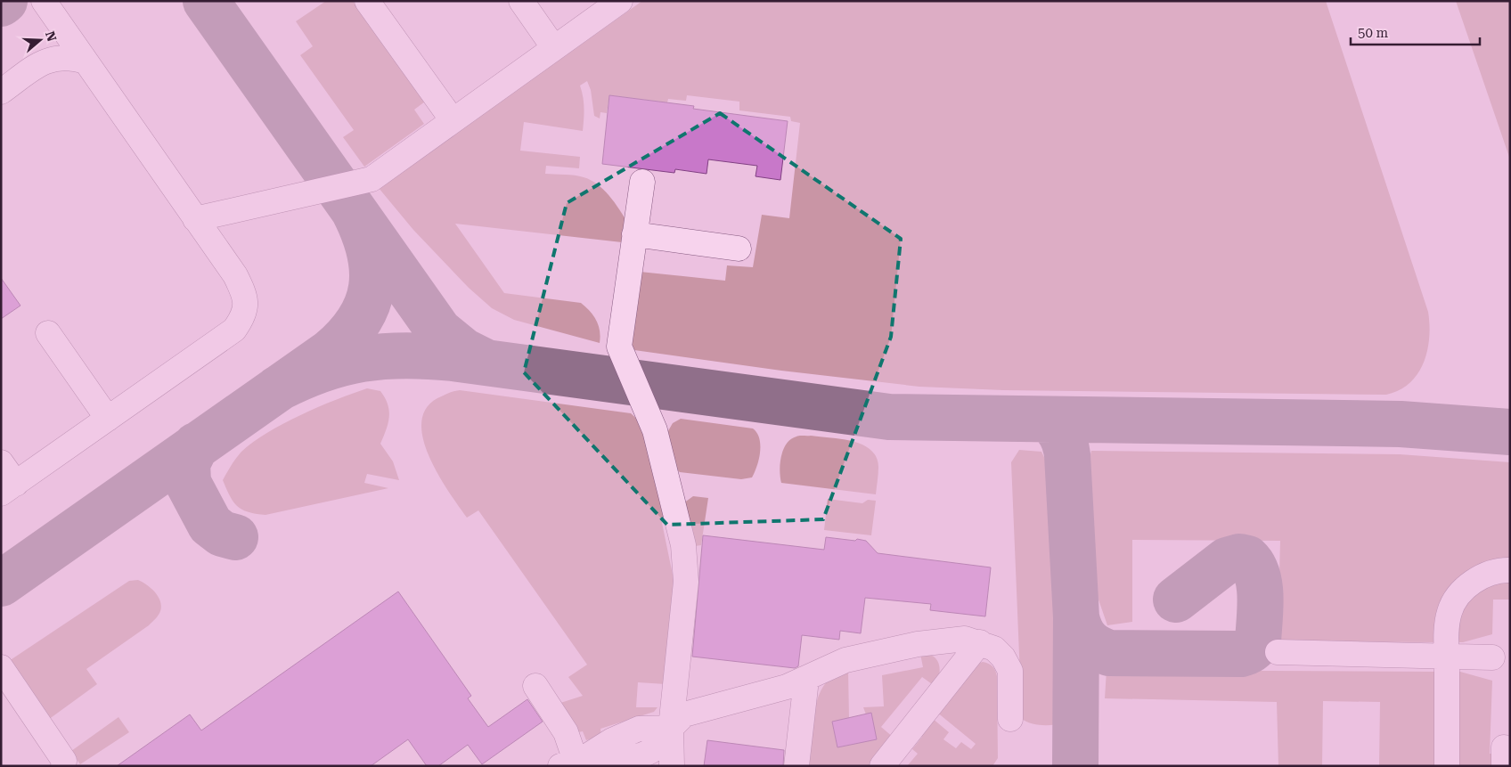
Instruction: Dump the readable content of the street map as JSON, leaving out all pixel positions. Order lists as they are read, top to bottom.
{
  "scale_bar": "50 m",
  "north": "right"
}
